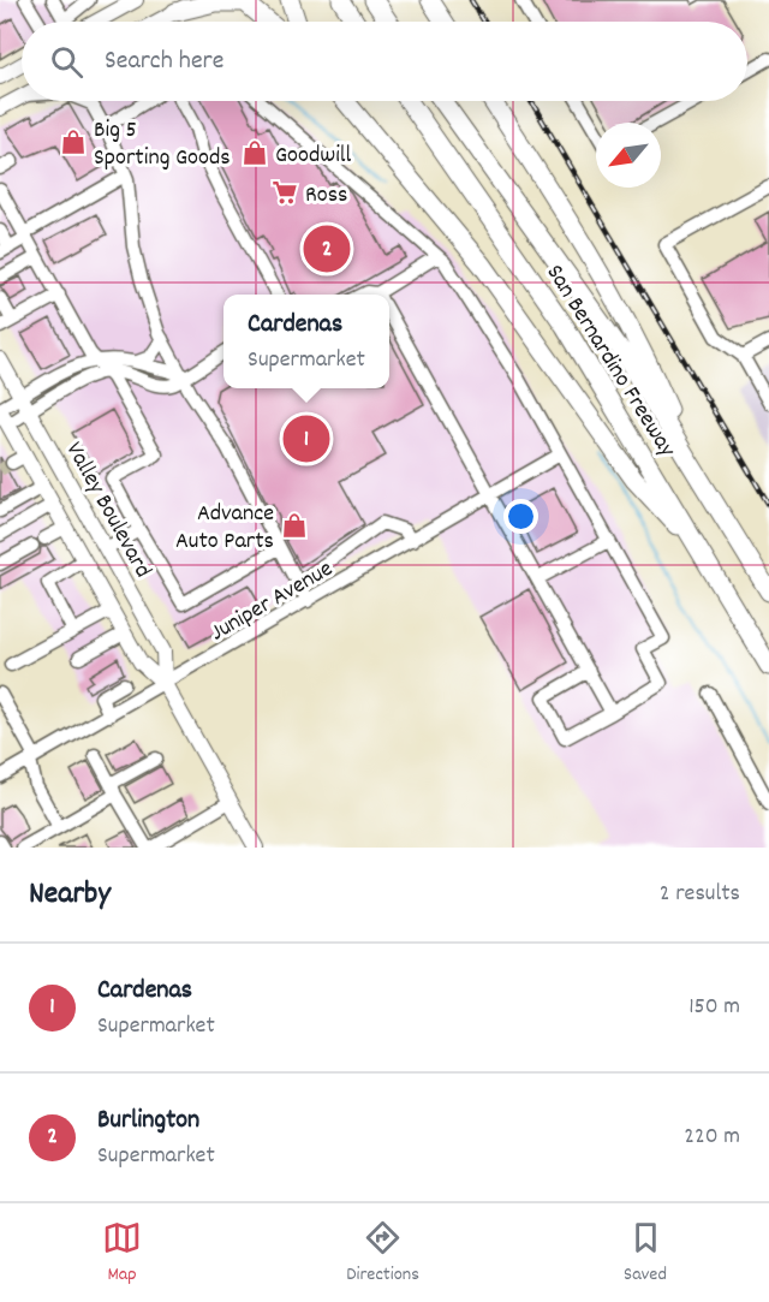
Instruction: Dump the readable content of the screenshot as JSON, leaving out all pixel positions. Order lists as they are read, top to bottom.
{
  "streets": {
    "highway": ["San Bernardino Freeway"],
    "main road": ["Valley Boulevard"],
    "street": ["Juniper Avenue"]
  },
  "crossings": [
    ["Valley Boulevard", "Juniper Avenue"]
  ],
  "places": {
    "shop": ["Big 5 Sporting Goods", "Goodwill", "Advance Auto Parts"],
    "supermarket": ["Ross"]
  },
  "north": "bottom left",
  "page": {
    "search": "Search here",
    "pins": ["2", "1"],
    "popup": ["Cardenas", "Supermarket"],
    "heading": ["Nearby", "2 results"],
    "list": [
      {
        "mark": "1",
        "name": "Cardenas",
        "note": "Supermarket",
        "value": "150 m"
      },
      {
        "mark": "2",
        "name": "Burlington",
        "note": "Supermarket",
        "value": "220 m"
      }
    ],
    "nav": ["Map", "Directions", "Saved"]
  }
}
